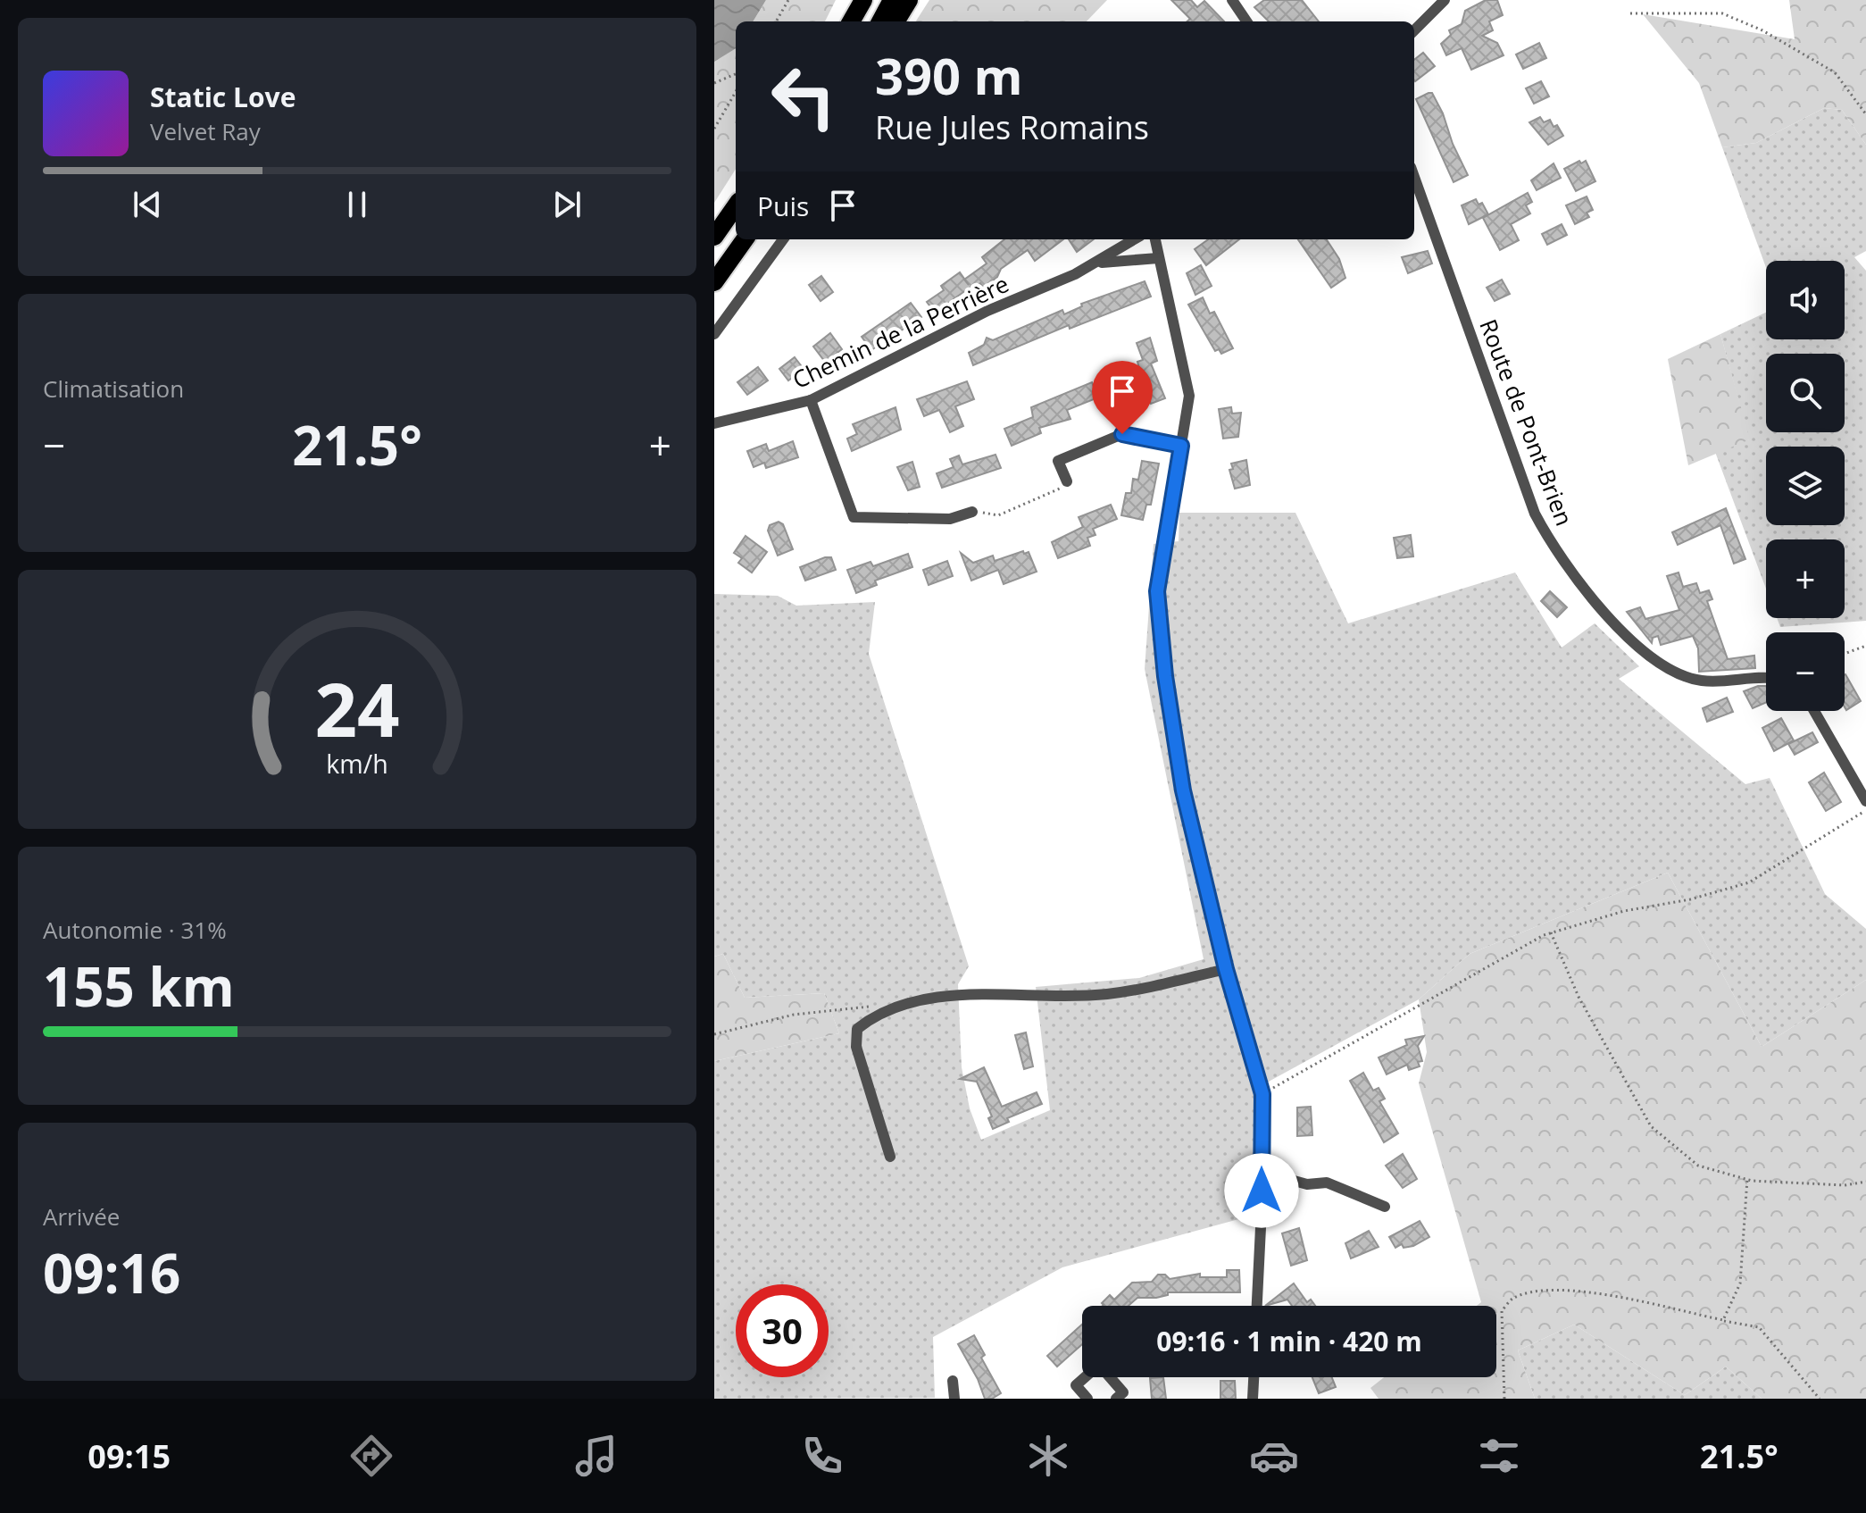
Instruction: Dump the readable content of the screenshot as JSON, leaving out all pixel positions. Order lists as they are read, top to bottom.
{
  "streets": {
    "street": ["Chemin de la Perrière", "Route de Pont-Brien"]
  },
  "page": {
    "turn": ["390 m", "Rue Jules Romains"],
    "song": ["Static Love", "Velvet Ray"],
    "then": "Puis",
    "map_buttons": ["+", "−"],
    "tile": [
      "Climatisation",
      ["Autonomie · 31%", "155 km"],
      ["Arrivée", "09:16"]
    ],
    "heat": ["−", "21.5°", "+"],
    "limit": "30",
    "trip": "09:16 · 1 min · 420 m",
    "tabs": ["09:15", "21.5°"],
    "gauge": ["24", "km/h"]
  }
}
